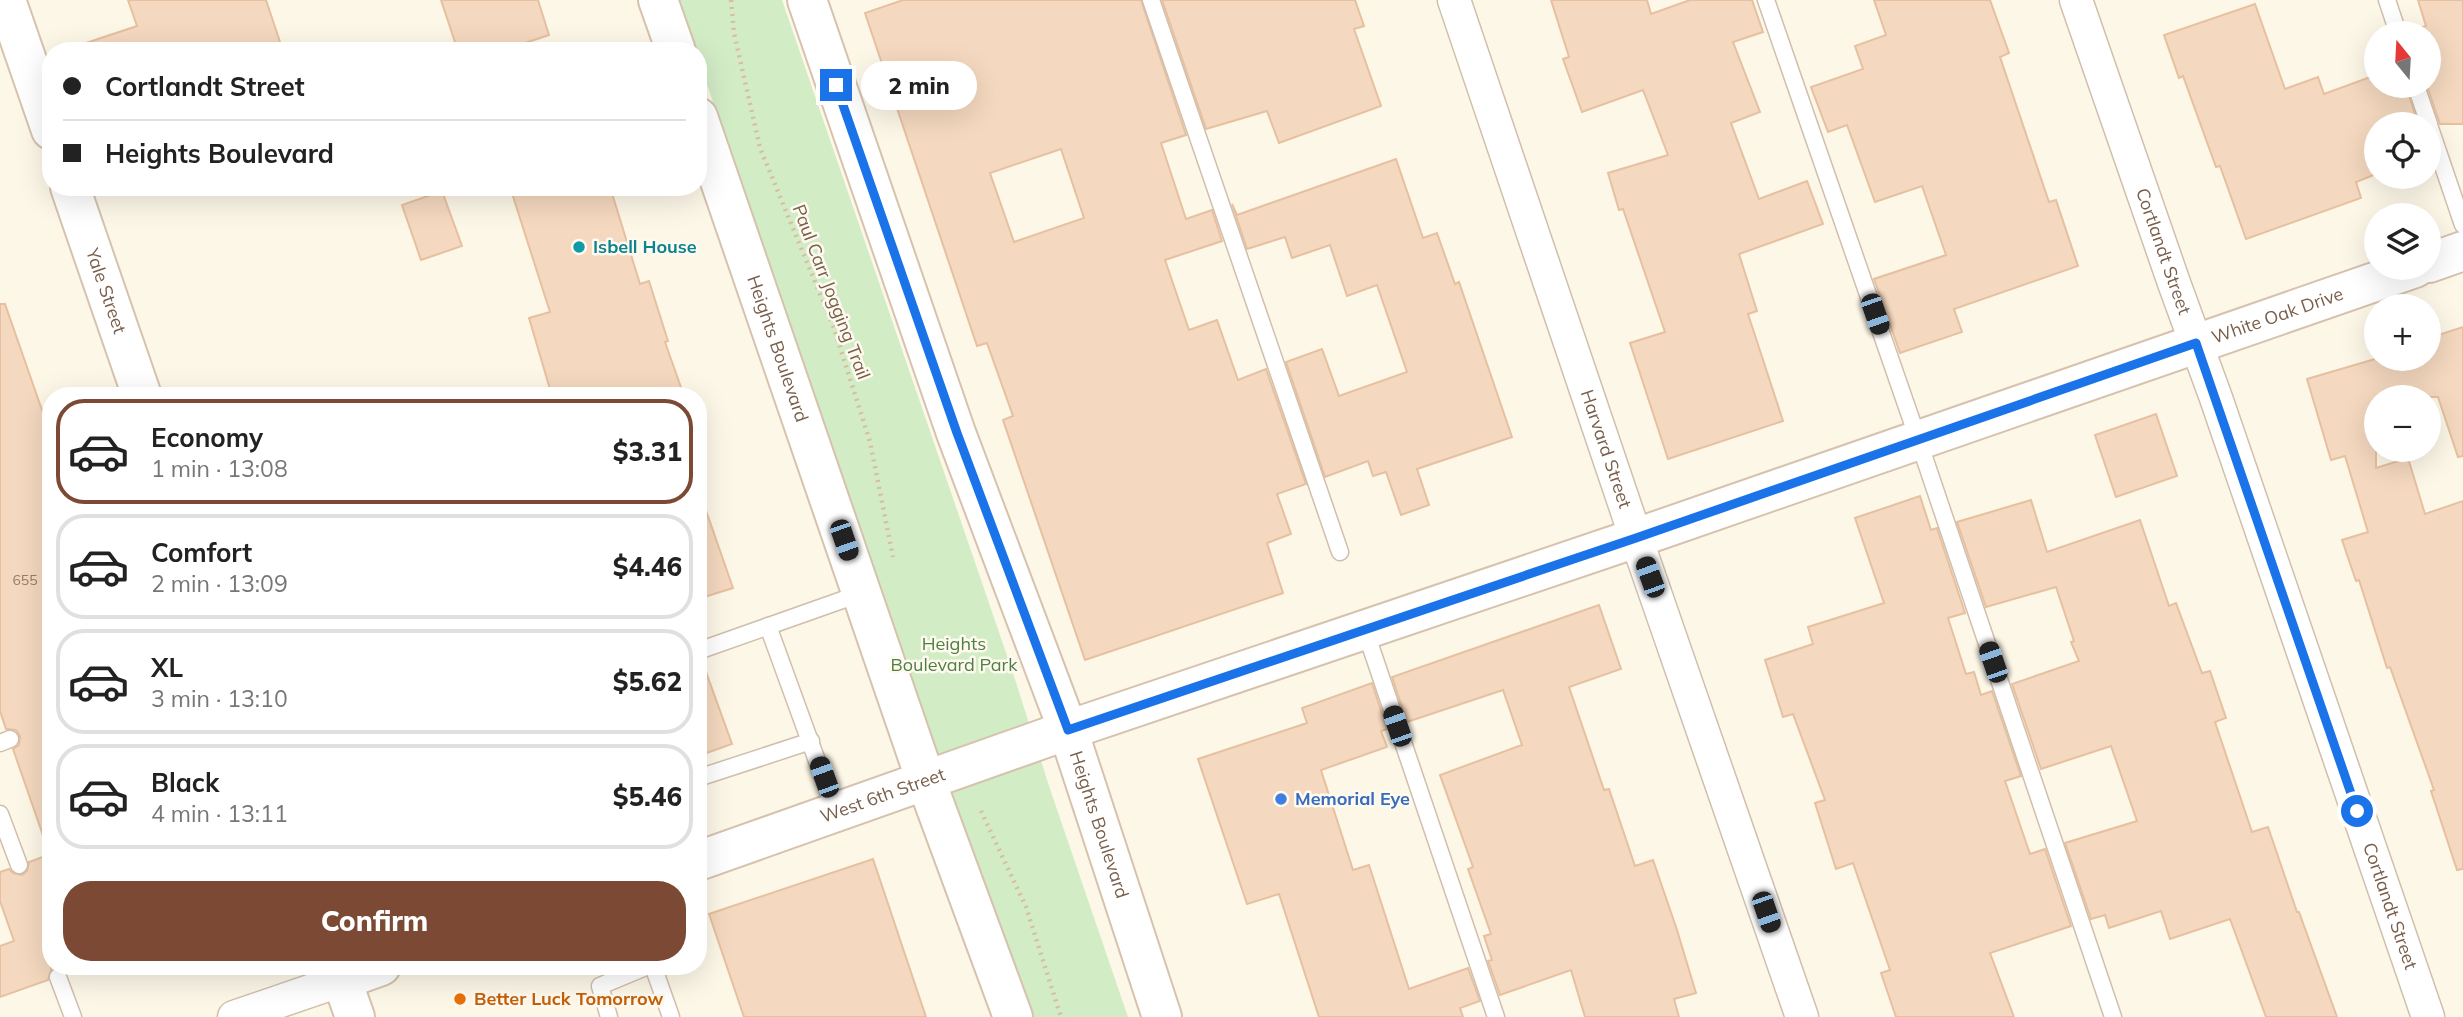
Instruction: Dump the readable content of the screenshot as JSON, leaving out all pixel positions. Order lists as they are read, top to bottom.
{
  "streets": {
    "main road": [
      "Yale Street",
      "White Oak Drive",
      "Heights Boulevard",
      "West 6th Street"
    ],
    "street": ["Cortlandt Street", "Harvard Street"],
    "path": ["Paul Carr Jogging Trail"]
  },
  "crossings": [
    ["Cortlandt Street", "White Oak Drive"],
    ["White Oak Drive", "Heights Boulevard"],
    ["White Oak Drive", "Harvard Street"],
    ["White Oak Drive", "West 6th Street"],
    ["Heights Boulevard", "West 6th Street"]
  ],
  "parks": ["Heights Boulevard Park"],
  "places": ["Isbell House", "Memorial Eye", "Better Luck Tomorrow"],
  "house_numbers": ["655"],
  "north": "top",
  "page": {
    "map_buttons": ["+", "−"],
    "banner": ["Cortlandt Street", "Heights Boulevard"],
    "bubble": "2 min",
    "list": [
      {
        "name": "Economy",
        "note": "1 min · 13:08",
        "value": "$3.31"
      },
      {
        "name": "Comfort",
        "note": "2 min · 13:09",
        "value": "$4.46"
      },
      {
        "name": "XL",
        "note": "3 min · 13:10",
        "value": "$5.62"
      },
      {
        "name": "Black",
        "note": "4 min · 13:11",
        "value": "$5.46"
      }
    ],
    "buttons": "Confirm"
  }
}
